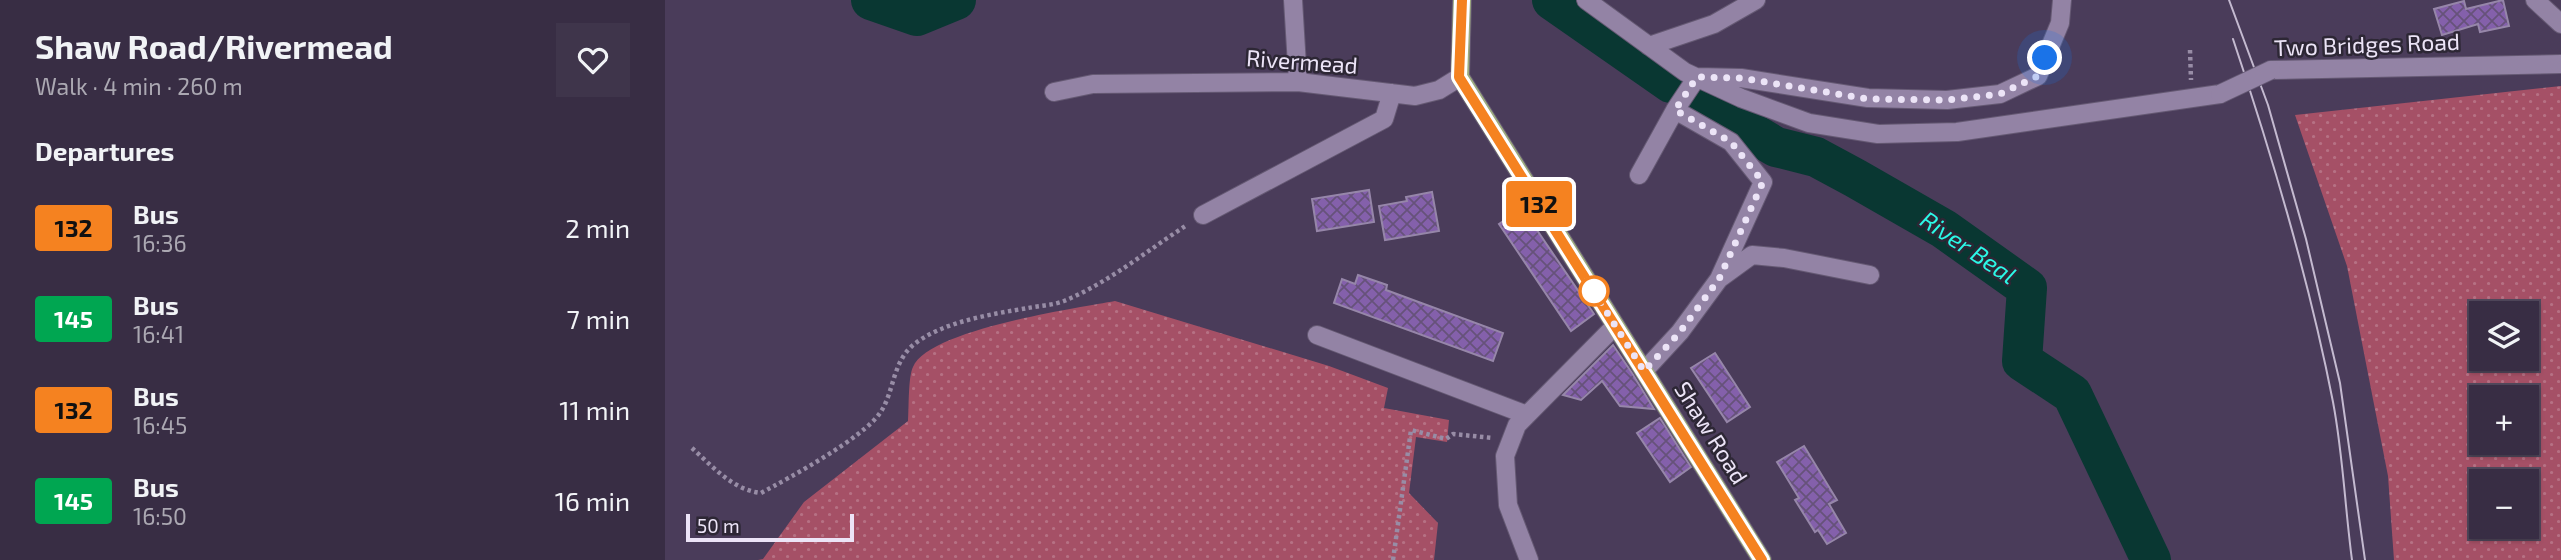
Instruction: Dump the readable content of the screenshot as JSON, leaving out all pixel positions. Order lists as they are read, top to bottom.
{
  "streets": {
    "main road": ["Shaw Road"],
    "street": ["Two Bridges Road", "Rivermead"]
  },
  "crossings": [
    ["Rivermead", "Shaw Road"]
  ],
  "water": ["River Beal"],
  "lines": ["bus line 132"],
  "scale_bar": "50 m",
  "page": {
    "heading": [
      ["Shaw Road/Rivermead", "Walk · 4 min · 260 m"],
      "Departures"
    ],
    "on_map": "132",
    "list": [
      {
        "mark": "132",
        "name": "Bus",
        "note": "16:36",
        "value": "2 min"
      },
      {
        "mark": "145",
        "name": "Bus",
        "note": "16:41",
        "value": "7 min"
      },
      {
        "mark": "132",
        "name": "Bus",
        "note": "16:45",
        "value": "11 min"
      },
      {
        "mark": "145",
        "name": "Bus",
        "note": "16:50",
        "value": "16 min"
      }
    ],
    "map_buttons": ["+", "−"],
    "scale": "50 m"
  }
}
